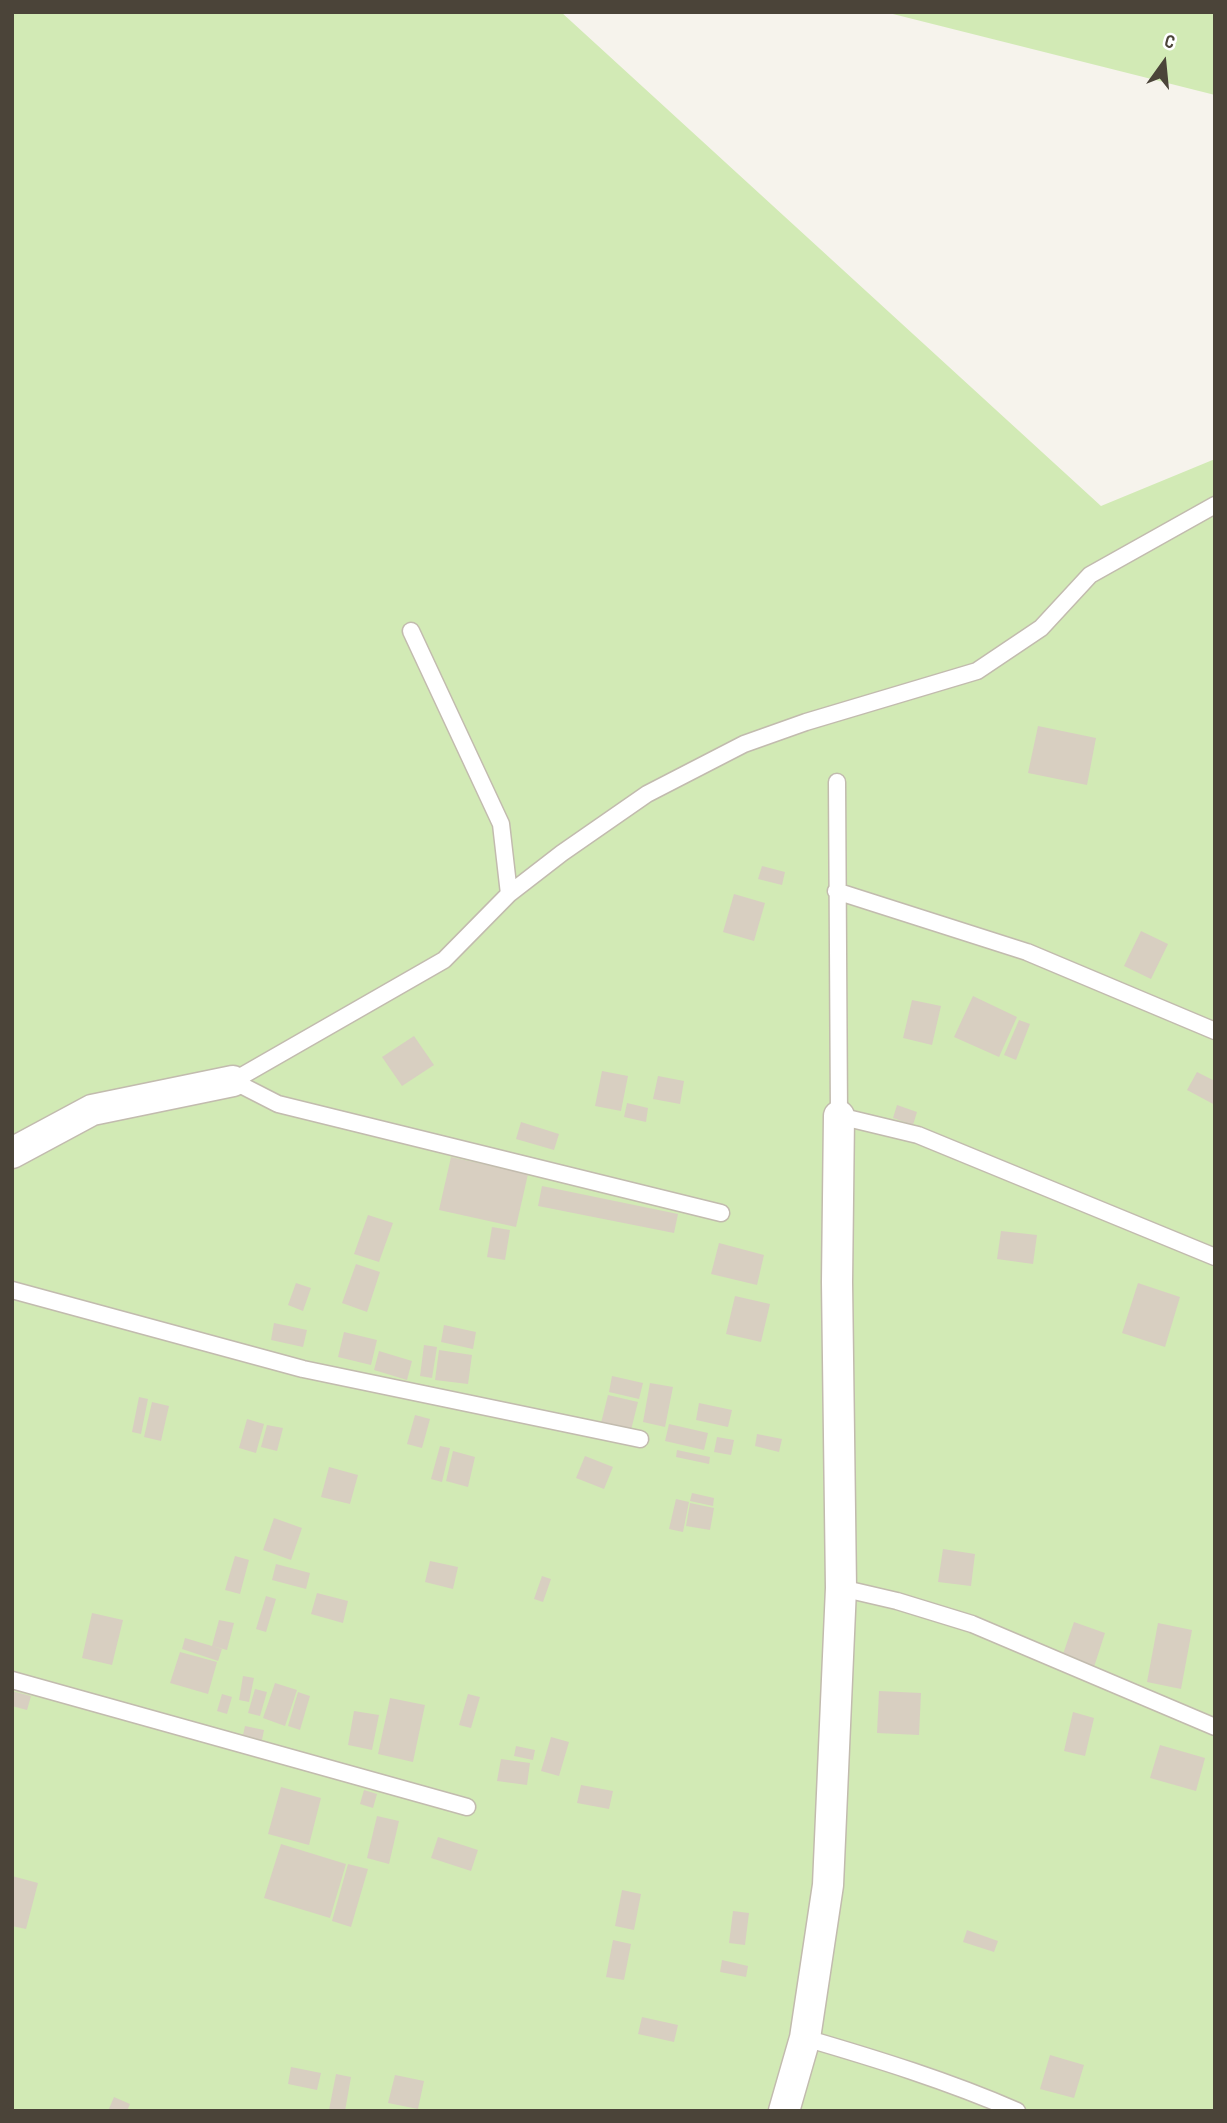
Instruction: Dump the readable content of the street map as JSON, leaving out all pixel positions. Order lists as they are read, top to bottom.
{
  "north": "top"
}
